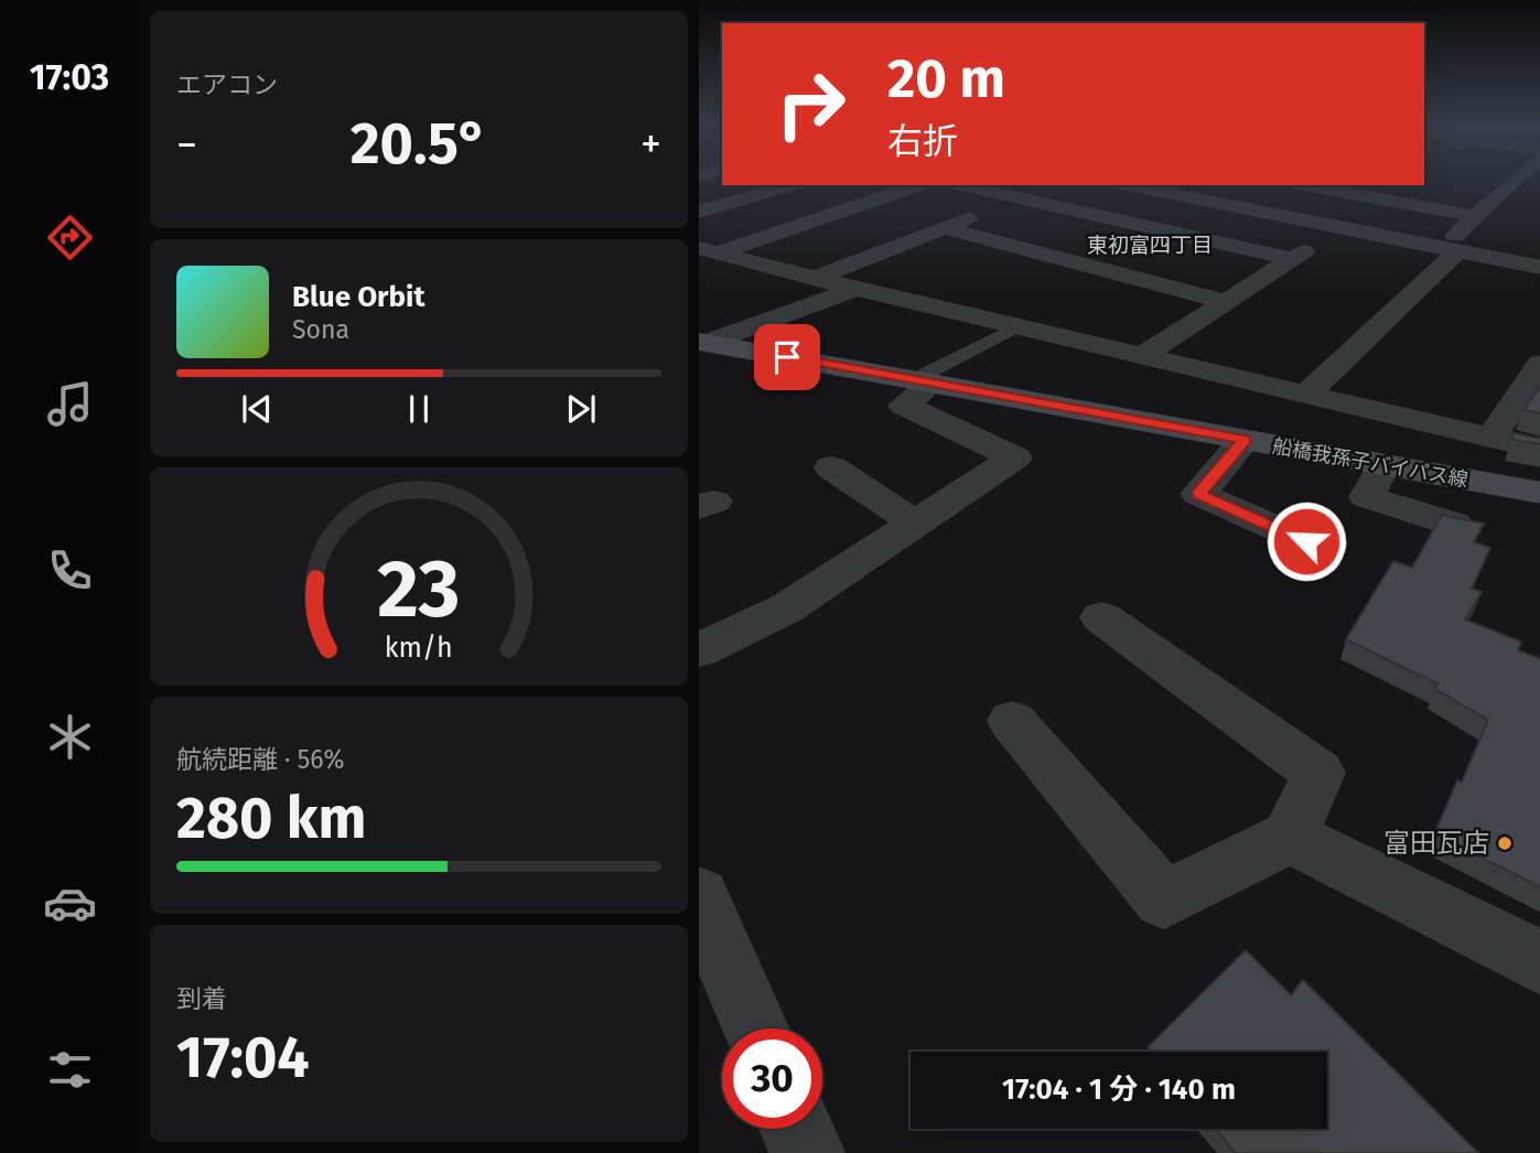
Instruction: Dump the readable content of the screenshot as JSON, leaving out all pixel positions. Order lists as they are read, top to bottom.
{
  "streets": {
    "street": ["船橋我孫子バイパス線"]
  },
  "districts": ["東初富四丁目"],
  "places": ["富田瓦店"],
  "page": {
    "tabs": "17:03",
    "tile": [
      "エアコン",
      ["航続距離 · 56%", "280 km"],
      ["到着", "17:04"]
    ],
    "turn": ["20 m", "右折"],
    "heat": ["−", "20.5°", "+"],
    "song": ["Blue Orbit", "Sona"],
    "limit": "30",
    "trip": "17:04 · 1 分 · 140 m",
    "gauge": ["23", "km/h"]
  }
}
